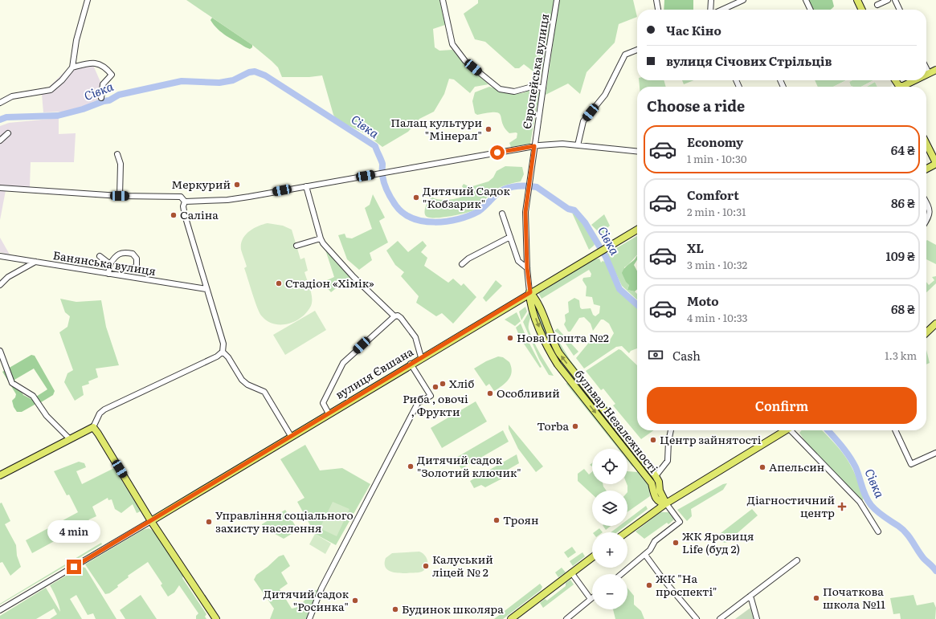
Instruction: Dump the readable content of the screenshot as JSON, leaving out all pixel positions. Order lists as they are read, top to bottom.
{
  "streets": {
    "main road": ["вулиця Євшана", "бульвар Незалежності"],
    "street": ["Європейська вулиця", "Банянська вулиця"]
  },
  "crossings": [
    ["Європейська вулиця", "вулиця Євшана"],
    ["Європейська вулиця", "бульвар Незалежності"],
    ["вулиця Євшана", "бульвар Незалежності"]
  ],
  "water": ["Сівка"],
  "places": {
    "other": [
      "Палац культури \"Мінерал\"",
      "Меркурий",
      "Дитячий Садок \"Кобзарик\"",
      "Саліна",
      "Стадіон «Хімік»",
      "Нова Пошта №2",
      "Хліб",
      "Риба , овочі , Фрукти",
      "Особливий",
      "Torba",
      "Центр зайнятості",
      "Дитячий садок \"Золотий ключик\"",
      "Апельсин",
      "Троян",
      "Управління соціального захисту населення",
      "ЖК Яровиця Life (буд 2)",
      "Калуський ліцей № 2",
      "ЖК \"На проспекті\"",
      "Початкова школа №11",
      "Дитячий садок \"Росинка\"",
      "Будинок школяра"
    ],
    "health": ["Діагностичний центр"]
  },
  "page": {
    "banner": ["Час Кіно", "вулиця Січових Стрільців"],
    "heading": "Choose a ride",
    "list": [
      {
        "name": "Economy",
        "note": "1 min · 10:30",
        "value": "64 ₴"
      },
      {
        "name": "Comfort",
        "note": "2 min · 10:31",
        "value": "86 ₴"
      },
      {
        "name": "XL",
        "note": "3 min · 10:32",
        "value": "109 ₴"
      },
      {
        "name": "Moto",
        "note": "4 min · 10:33",
        "value": "68 ₴"
      }
    ],
    "pay": ["Cash", "1.3 km"],
    "buttons": "Confirm",
    "map_buttons": ["+", "−"],
    "bubble": "4 min"
  }
}
